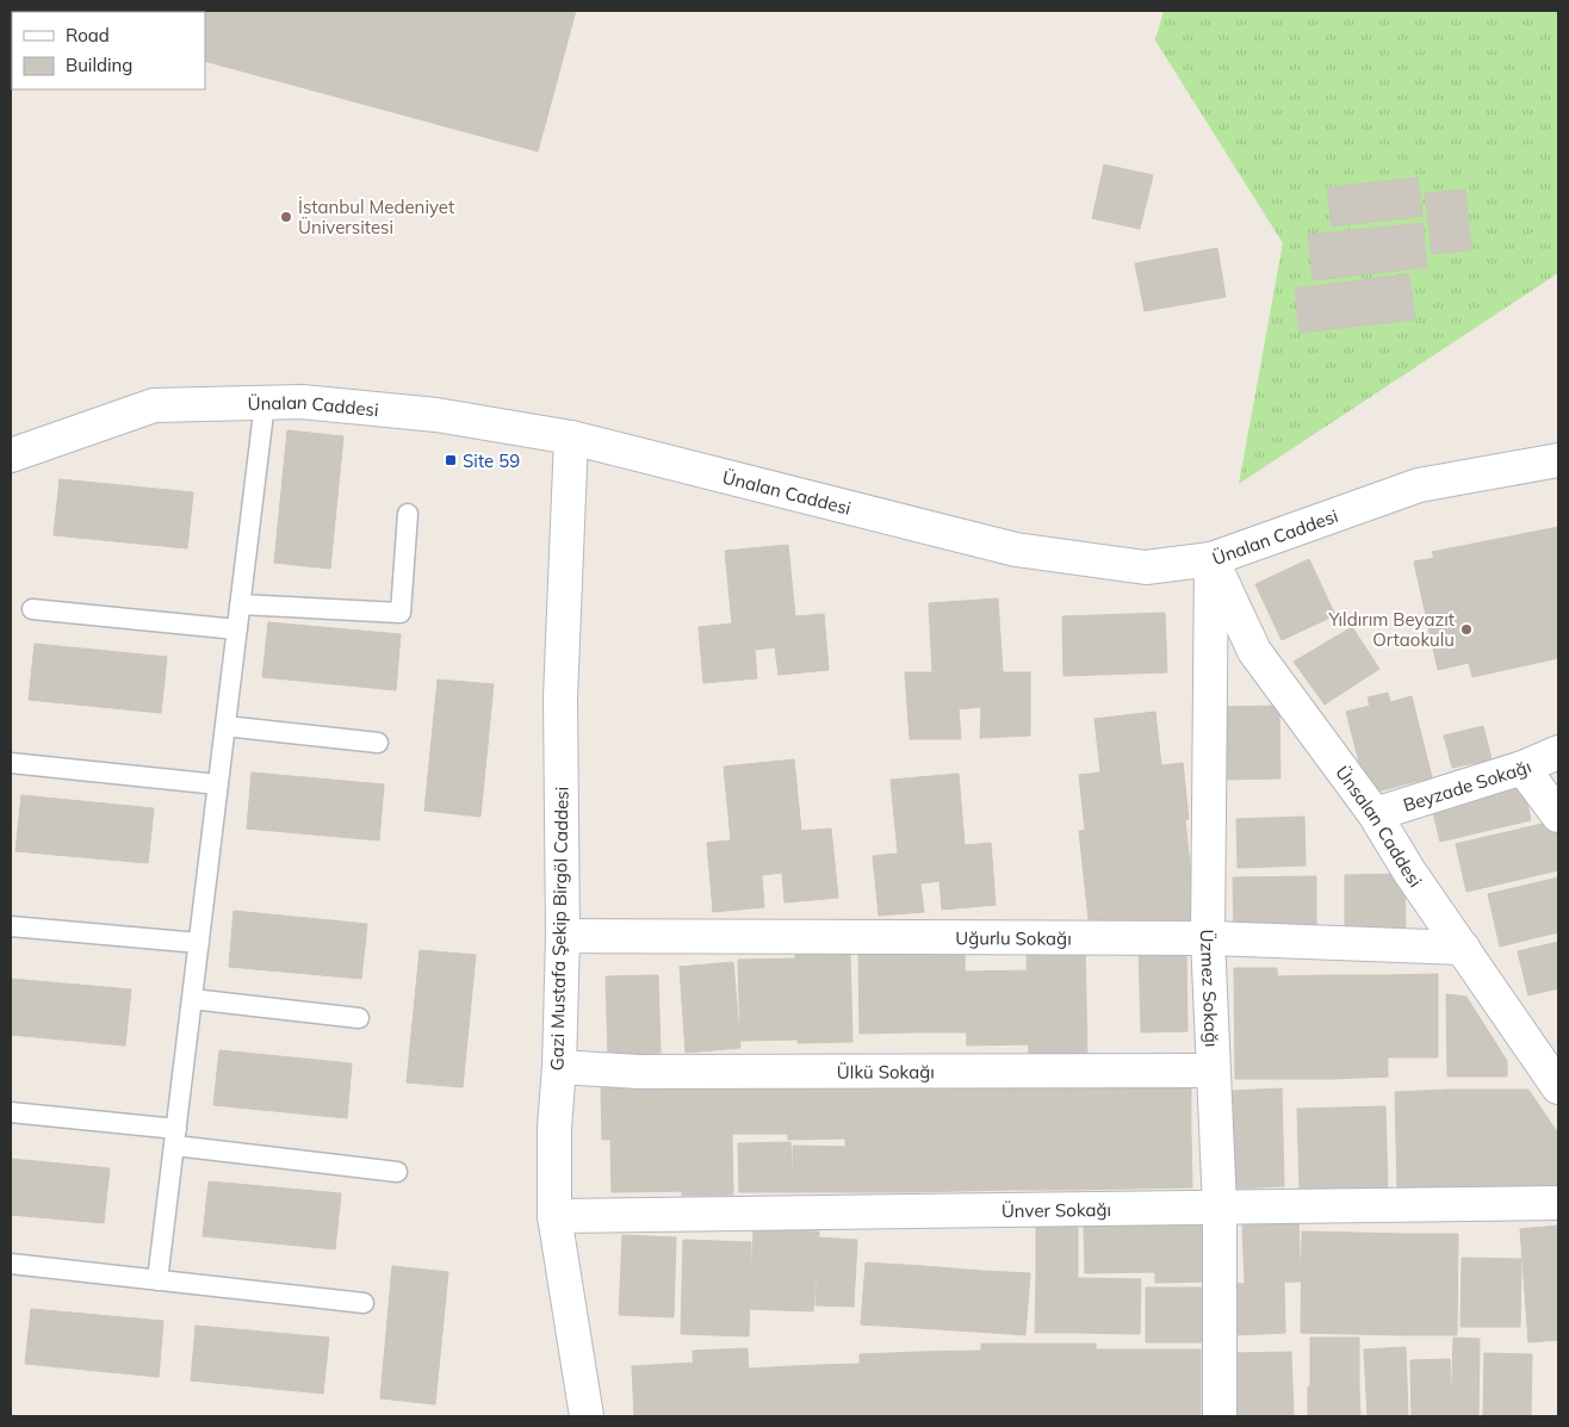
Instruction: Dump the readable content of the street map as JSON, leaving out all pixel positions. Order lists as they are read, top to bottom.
{
  "streets": {
    "street": [
      "Ünalan Caddesi",
      "Beyzade Sokağı",
      "Ünsalan Caddesi",
      "Gazi Mustafa Şekip Birgöl Caddesi",
      "Uğurlu Sokağı",
      "Üzmez Sokağı",
      "Ülkü Sokağı",
      "Ünver Sokağı"
    ]
  },
  "crossings": [
    ["Ünalan Caddesi", "Ünsalan Caddesi"],
    ["Ünalan Caddesi", "Gazi Mustafa Şekip Birgöl Caddesi"],
    ["Ünalan Caddesi", "Üzmez Sokağı"],
    ["Beyzade Sokağı", "Ünsalan Caddesi"],
    ["Ünsalan Caddesi", "Uğurlu Sokağı"],
    ["Ünsalan Caddesi", "Üzmez Sokağı"],
    ["Gazi Mustafa Şekip Birgöl Caddesi", "Uğurlu Sokağı"],
    ["Gazi Mustafa Şekip Birgöl Caddesi", "Ülkü Sokağı"],
    ["Gazi Mustafa Şekip Birgöl Caddesi", "Ünver Sokağı"],
    ["Uğurlu Sokağı", "Üzmez Sokağı"],
    ["Üzmez Sokağı", "Ülkü Sokağı"],
    ["Üzmez Sokağı", "Ünver Sokağı"]
  ],
  "places": {
    "other": ["İstanbul Medeniyet Üniversitesi", "Yıldırım Beyazıt Ortaokulu"],
    "transit": ["Site 59"]
  },
  "legend": ["Road", "Building"]
}
